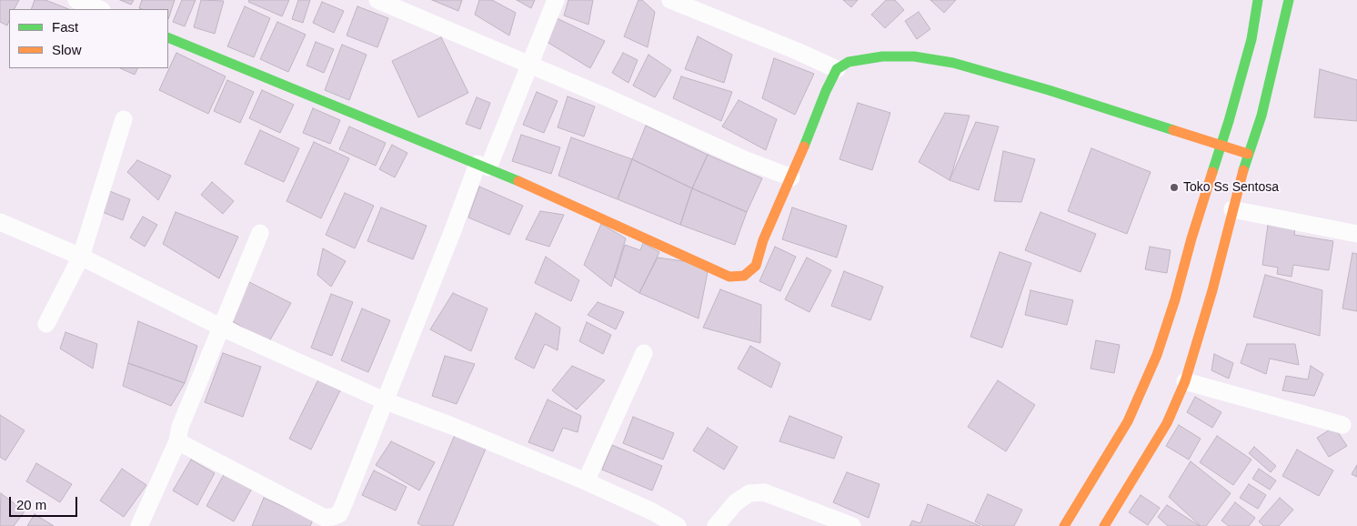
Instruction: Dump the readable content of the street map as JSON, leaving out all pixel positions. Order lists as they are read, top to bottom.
{
  "places": ["Toko Ss Sentosa"],
  "legend": ["Fast", "Slow"],
  "scale_bar": "20 m"
}
